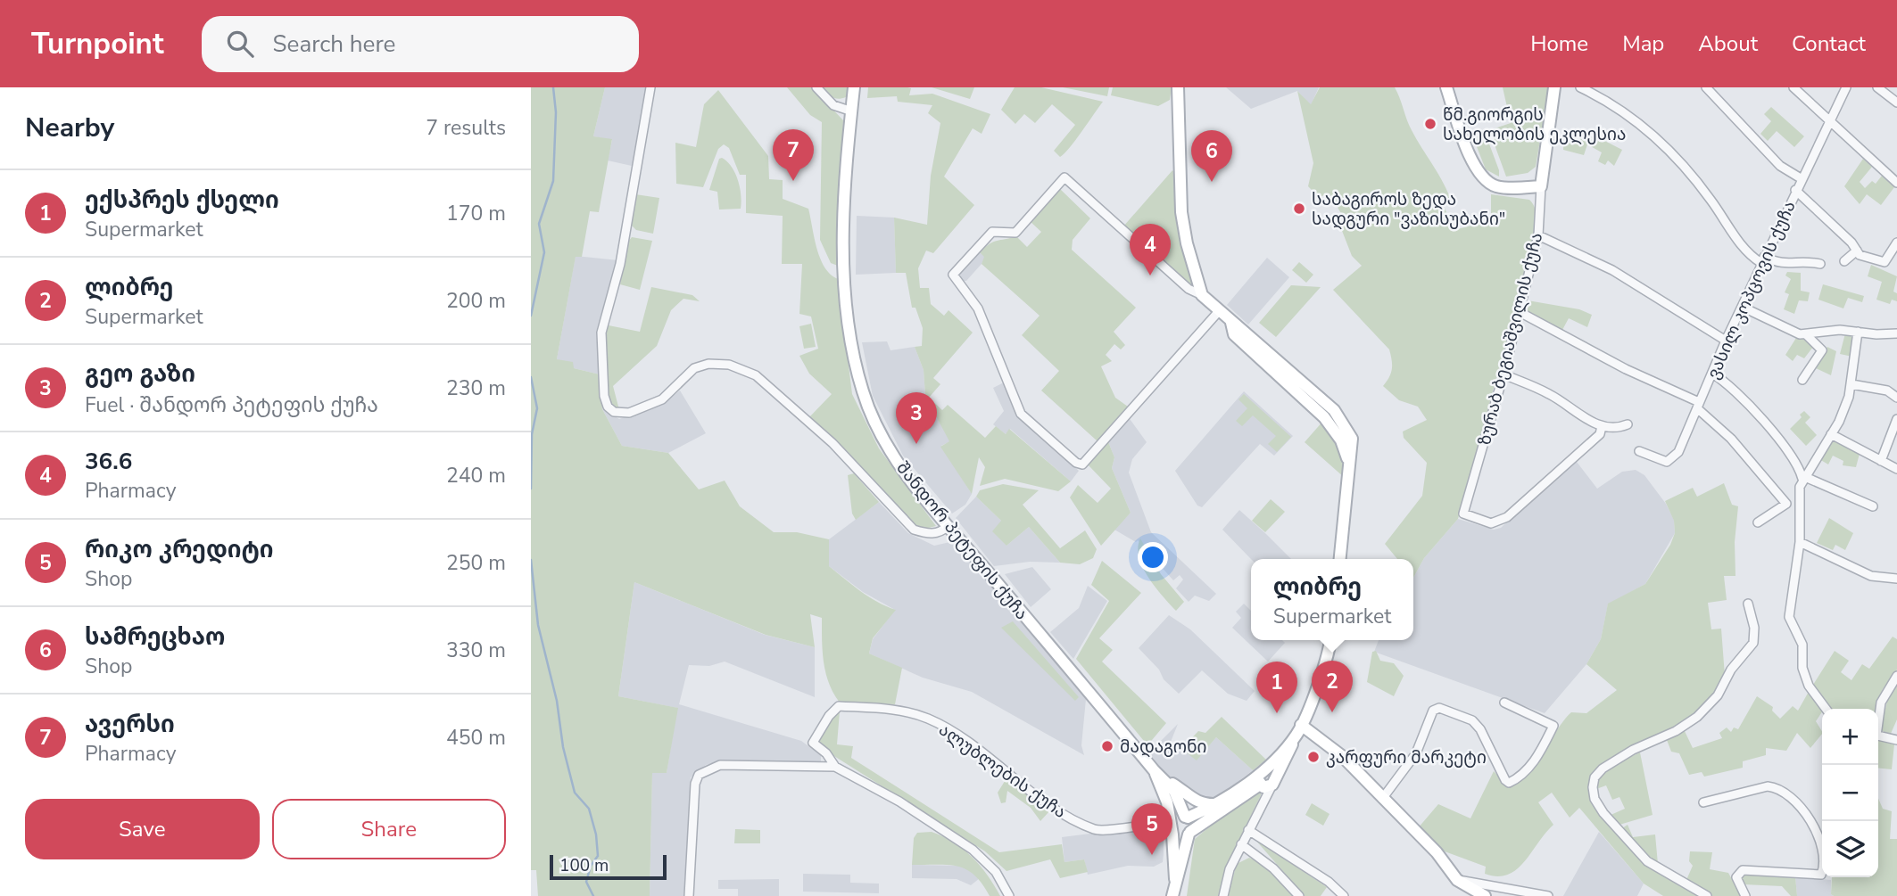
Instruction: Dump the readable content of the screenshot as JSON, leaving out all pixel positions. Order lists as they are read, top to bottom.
{
  "streets": {
    "street": [
      "ვასილ კოპცოვის ქუჩა",
      "ზურაბ ბეგიაშვილის ქუჩა",
      "შანდორ პეტეფის ქუჩა",
      "ალუბლების ქუჩა"
    ]
  },
  "crossings": [
    ["შანდორ პეტეფის ქუჩა", "ალუბლების ქუჩა"]
  ],
  "places": [
    "წმ.გიორგის სახელობის ეკლესია",
    "საბაგიროს ზედა სადგური \"ვაზისუბანი\"",
    "მადაგონი",
    "კარფური მარკეტი"
  ],
  "scale_bar": "100 m",
  "page": {
    "header": "Turnpoint",
    "search": "Search here",
    "nav": [
      "Home",
      "Map",
      "About",
      "Contact"
    ],
    "heading": ["Nearby", "7 results"],
    "pins": [
      "7",
      "6",
      "4",
      "3",
      "2",
      "1",
      "5"
    ],
    "list": [
      {
        "mark": "1",
        "name": "ექსპრეს ქსელი",
        "note": "Supermarket",
        "value": "170 m"
      },
      {
        "mark": "2",
        "name": "ლიბრე",
        "note": "Supermarket",
        "value": "200 m"
      },
      {
        "mark": "3",
        "name": "გეო გაზი",
        "note": "Fuel · შანდორ პეტეფის ქუჩა",
        "value": "230 m"
      },
      {
        "mark": "4",
        "name": "36.6",
        "note": "Pharmacy",
        "value": "240 m"
      },
      {
        "mark": "5",
        "name": "რიკო კრედიტი",
        "note": "Shop",
        "value": "250 m"
      },
      {
        "mark": "6",
        "name": "სამრეცხაო",
        "note": "Shop",
        "value": "330 m"
      },
      {
        "mark": "7",
        "name": "ავერსი",
        "note": "Pharmacy",
        "value": "450 m"
      }
    ],
    "popup": ["ლიბრე", "Supermarket"],
    "map_buttons": ["+", "−"],
    "buttons": ["Save", "Share"],
    "scale": "100 m"
  }
}
